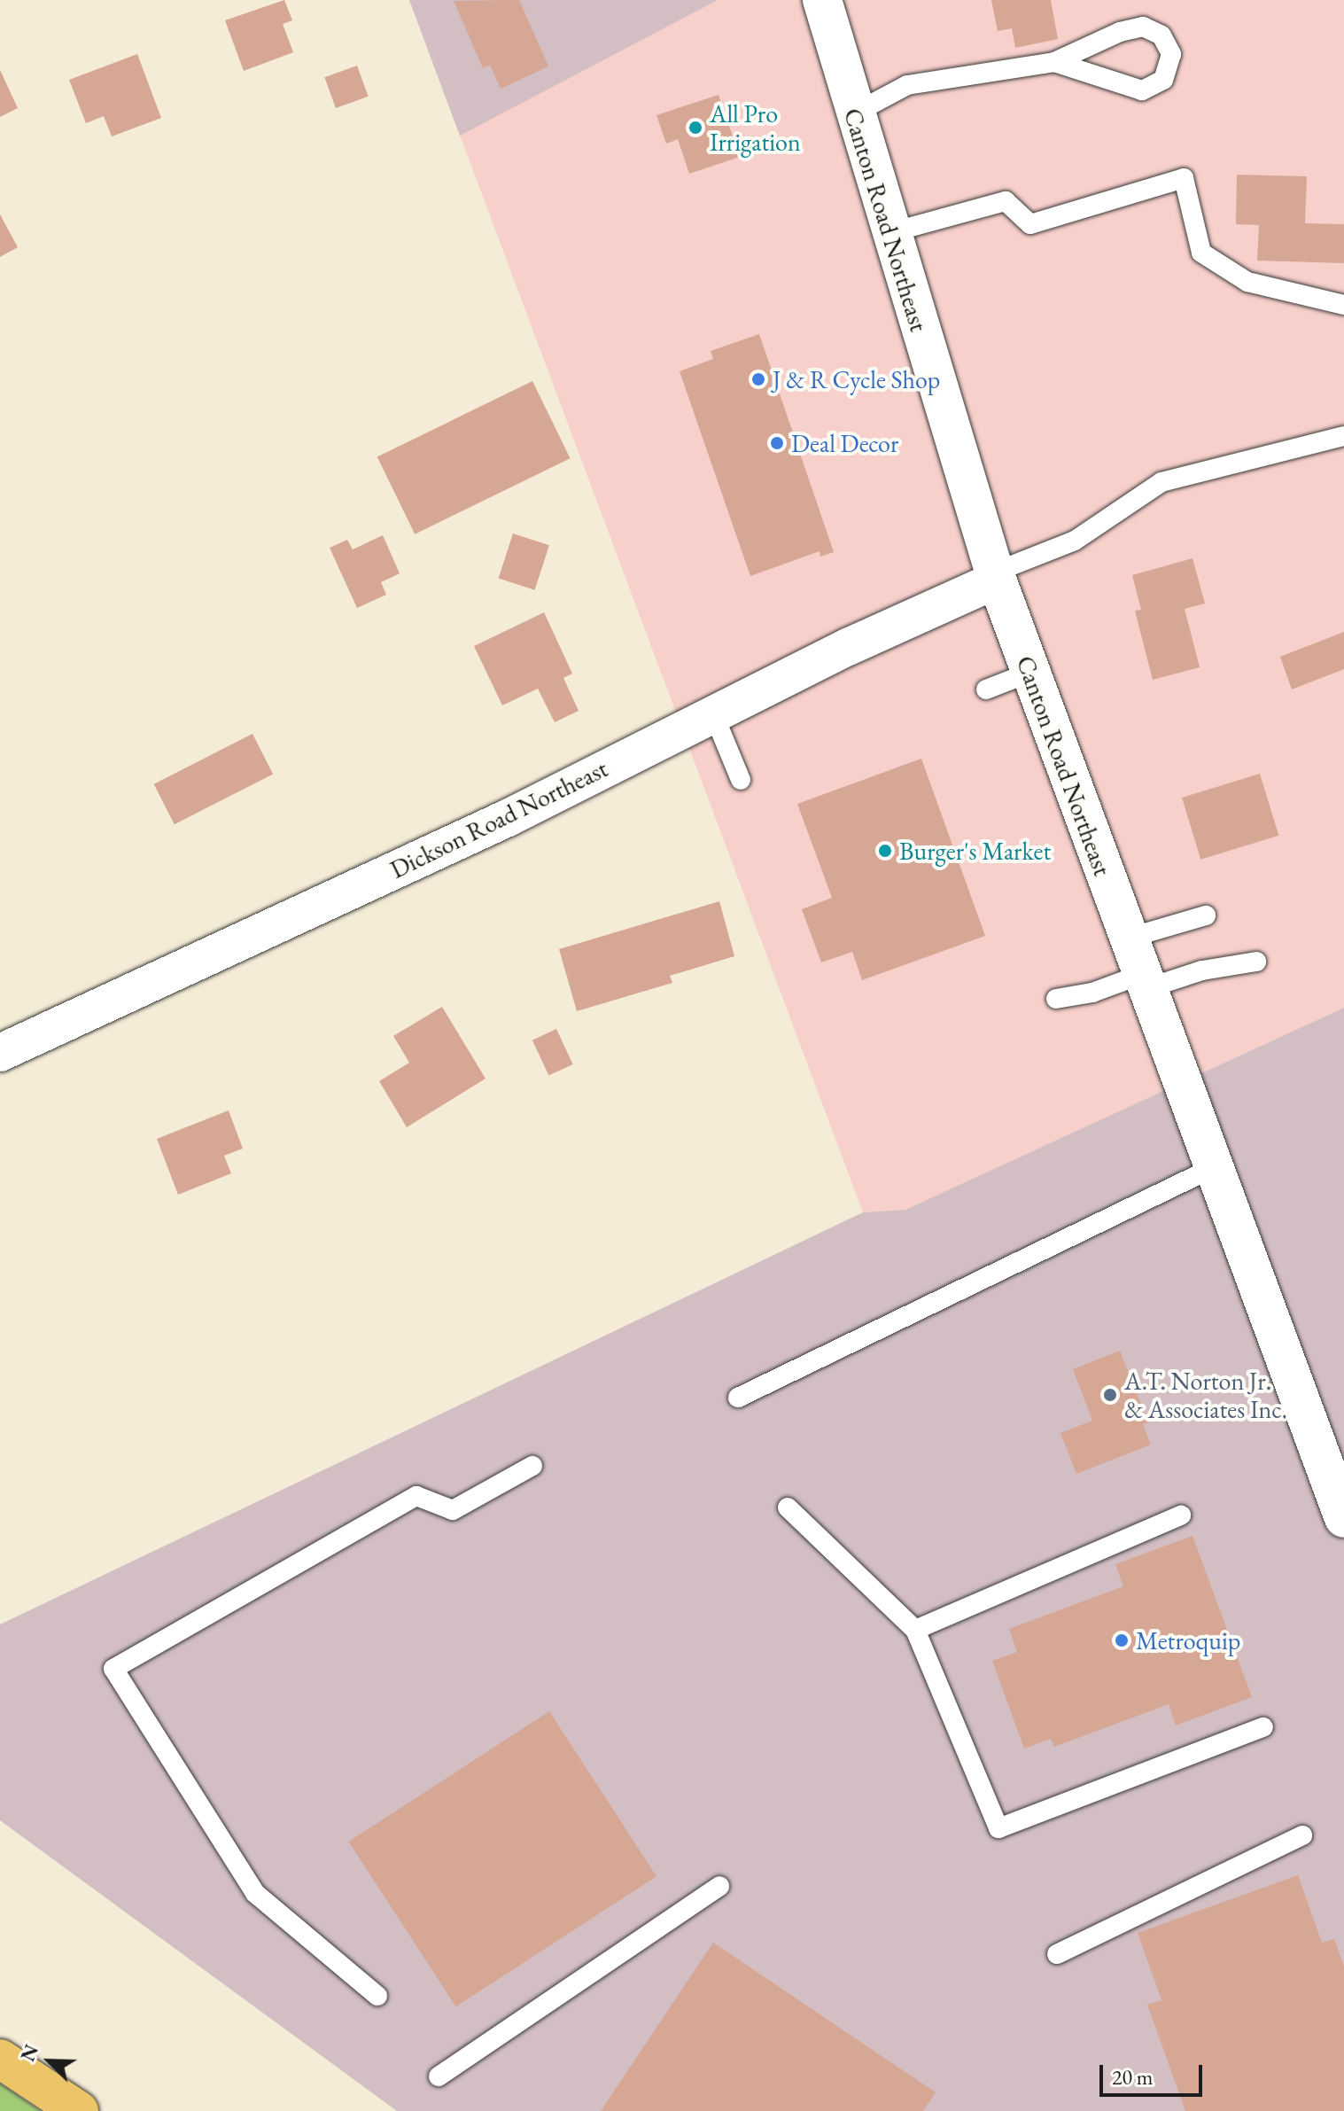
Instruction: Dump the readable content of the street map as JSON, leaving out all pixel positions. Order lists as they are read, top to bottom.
{
  "streets": {
    "street": ["Canton Road Northeast", "Dickson Road Northeast"]
  },
  "crossings": [
    ["Canton Road Northeast", "Dickson Road Northeast"]
  ],
  "places": [
    "All Pro Irrigation",
    "J & R Cycle Shop",
    "Deal Decor",
    "Burger's Market",
    "A.T. Norton Jr. & Associates Inc.",
    "Metroquip"
  ],
  "scale_bar": "20 m",
  "north": "top left"
}
